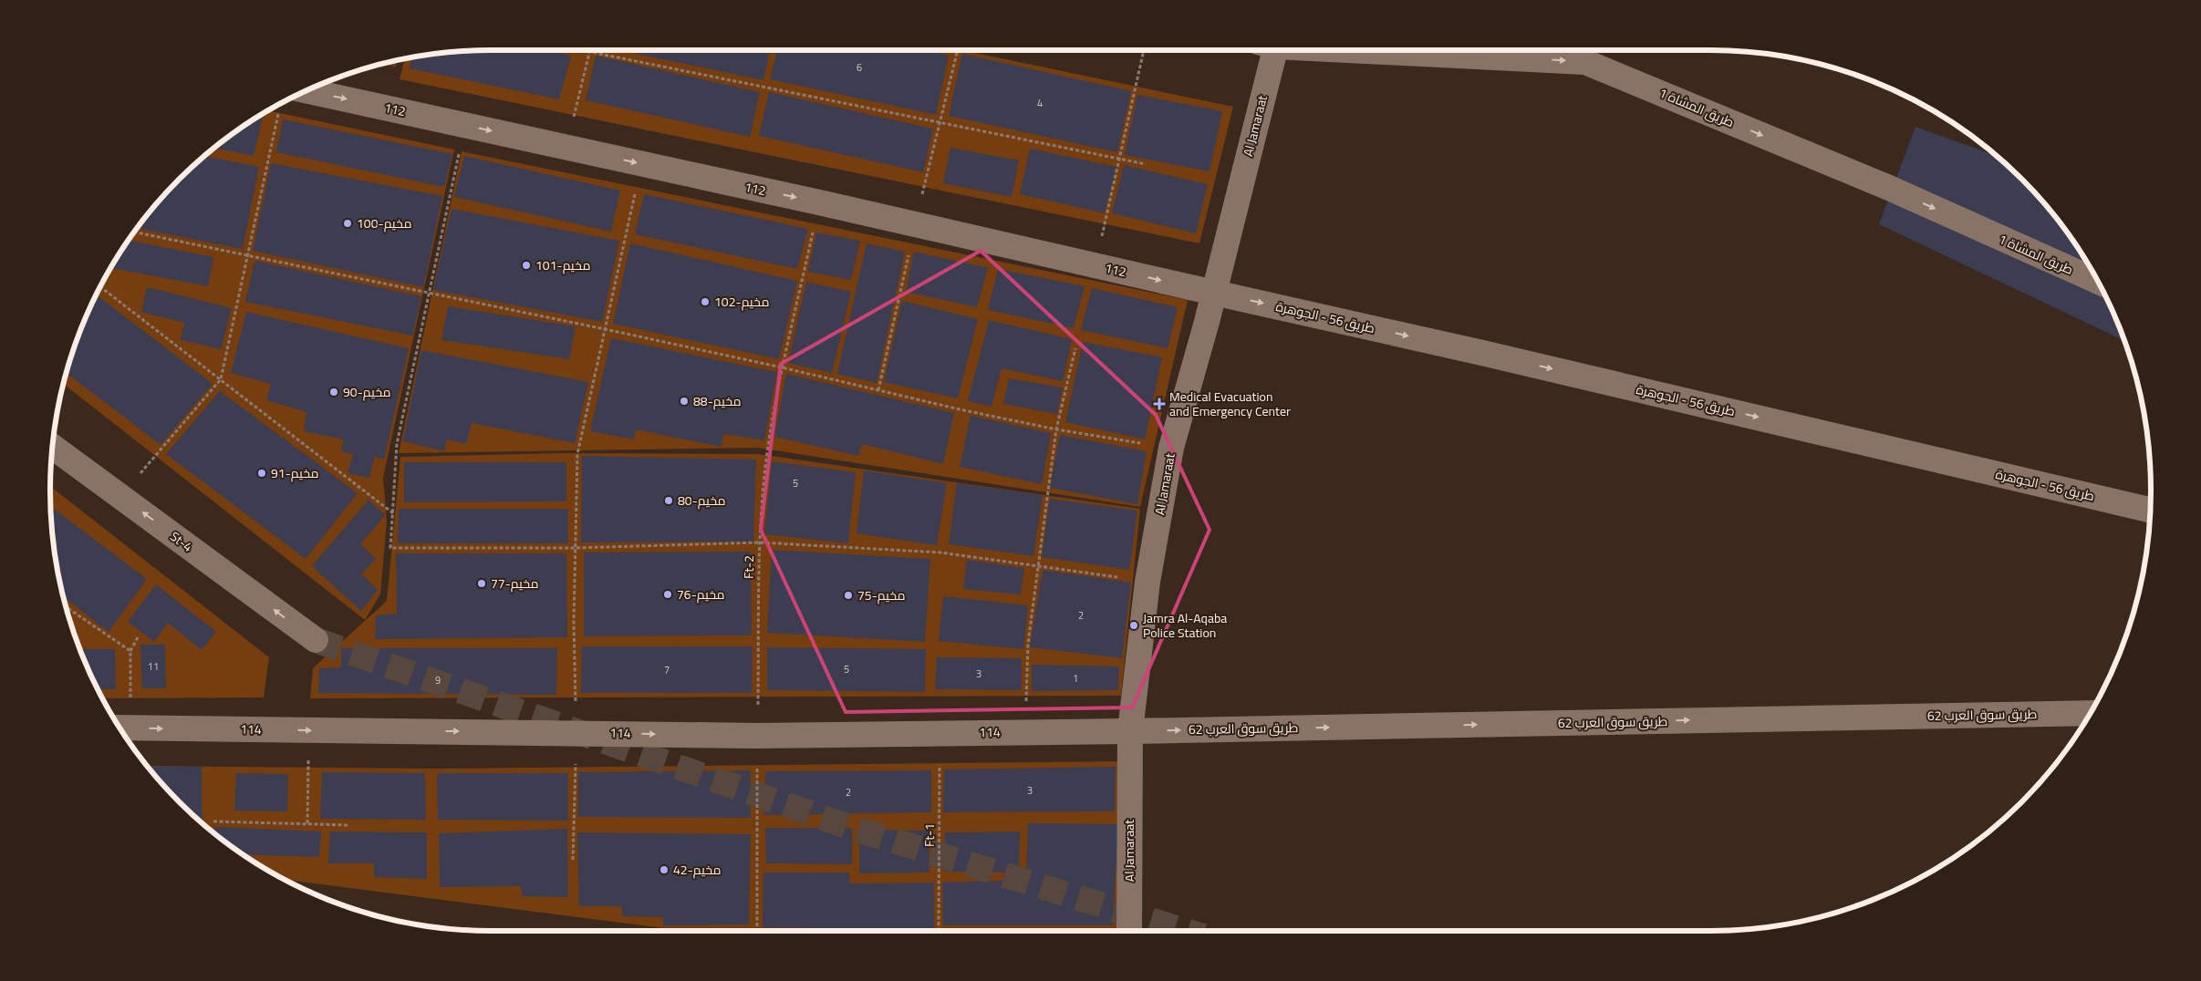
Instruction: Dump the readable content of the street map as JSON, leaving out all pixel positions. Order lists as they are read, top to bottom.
{
  "streets": {
    "street": [
      "طريق المشاة 1",
      "112",
      "Al Jamaraat",
      "طريق 56 - الجوهرة",
      "St-4",
      "طريق سوق العرب 62",
      "114"
    ],
    "path": ["Ft-2", "Ft-1"]
  },
  "crossings": [
    ["112", "Al Jamaraat"],
    ["112", "طريق 56 - الجوهرة"],
    ["112", "Ft-2"],
    ["Al Jamaraat", "طريق 56 - الجوهرة"],
    ["Al Jamaraat", "طريق سوق العرب 62"],
    ["Al Jamaraat", "114"],
    ["Ft-2", "114"],
    ["طريق سوق العرب 62", "114"],
    ["114", "Ft-1"]
  ],
  "one_way": [
    "طريق المشاة 1",
    "112",
    "طريق 56 - الجوهرة",
    "St-4",
    "طريق سوق العرب 62",
    "114"
  ],
  "places": {
    "other": [
      "مخيم-100",
      "مخيم-101",
      "مخيم-102",
      "مخيم-90",
      "مخيم-88",
      "مخيم-91",
      "مخيم-80",
      "مخيم-77",
      "مخيم-76",
      "مخيم-75",
      "Jamra Al-Aqaba Police Station",
      "مخيم-42"
    ],
    "health": ["Medical Evacuation and Emergency Center"]
  },
  "house_numbers": [
    "6",
    "4",
    "5",
    "2",
    "11",
    "5",
    "7",
    "3",
    "1",
    "9",
    "3",
    "2"
  ]
}
